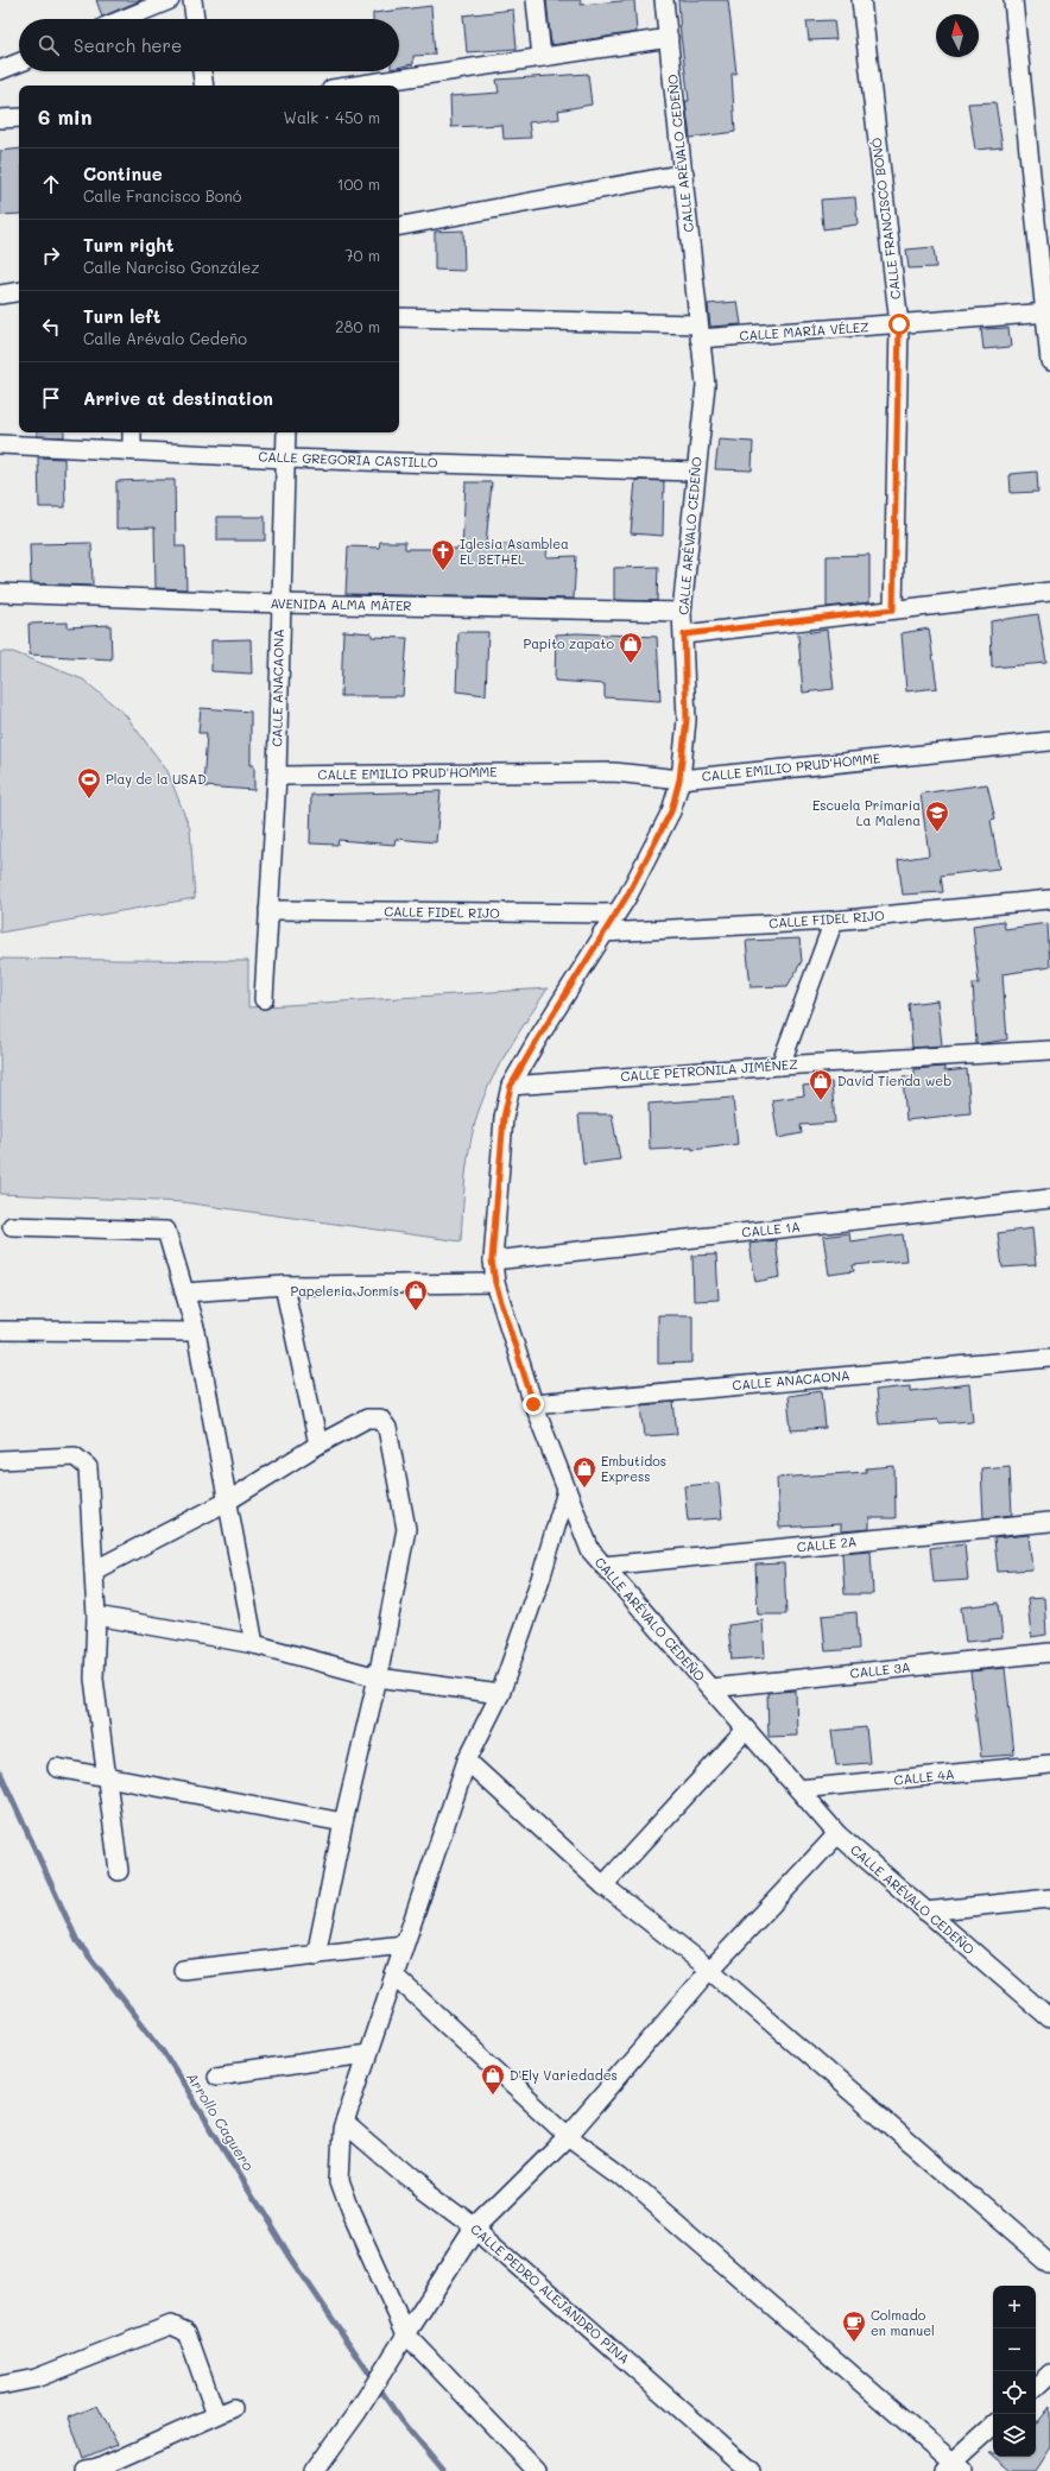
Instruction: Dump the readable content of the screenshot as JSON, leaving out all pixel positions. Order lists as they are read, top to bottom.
{
  "streets": {
    "street": [
      "CALLE ARÉVALO CEDEÑO",
      "CALLE FRANCISCO BONÓ",
      "CALLE MARÍA VÉLEZ",
      "CALLE GREGORIA CASTILLO",
      "AVENIDA ALMA MÁTER",
      "CALLE ANACAONA",
      "CALLE EMILIO PRUD'HOMME",
      "CALLE FIDEL RIJO",
      "CALLE PETRONILA JIMÉNEZ",
      "CALLE 1A",
      "CALLE 2A",
      "CALLE 3A",
      "CALLE 4A",
      "CALLE PEDRO ALEJANDRO PINA"
    ]
  },
  "crossings": [
    ["CALLE ARÉVALO CEDEÑO", "CALLE MARÍA VÉLEZ"],
    ["CALLE ARÉVALO CEDEÑO", "CALLE GREGORIA CASTILLO"],
    ["CALLE ARÉVALO CEDEÑO", "AVENIDA ALMA MÁTER"],
    ["CALLE ARÉVALO CEDEÑO", "CALLE ANACAONA"],
    ["CALLE ARÉVALO CEDEÑO", "CALLE EMILIO PRUD'HOMME"],
    ["CALLE ARÉVALO CEDEÑO", "CALLE FIDEL RIJO"],
    ["CALLE ARÉVALO CEDEÑO", "CALLE PETRONILA JIMÉNEZ"],
    ["CALLE ARÉVALO CEDEÑO", "CALLE 1A"],
    ["CALLE ARÉVALO CEDEÑO", "CALLE 2A"],
    ["CALLE ARÉVALO CEDEÑO", "CALLE 3A"],
    ["CALLE ARÉVALO CEDEÑO", "CALLE 4A"],
    ["CALLE FRANCISCO BONÓ", "CALLE MARÍA VÉLEZ"],
    ["CALLE GREGORIA CASTILLO", "CALLE ANACAONA"],
    ["AVENIDA ALMA MÁTER", "CALLE ANACAONA"],
    ["CALLE ANACAONA", "CALLE EMILIO PRUD'HOMME"],
    ["CALLE ANACAONA", "CALLE FIDEL RIJO"]
  ],
  "water": ["Arrollo Caguero"],
  "places": {
    "church": ["Iglesia Asamblea EL BETHEL"],
    "shop": [
      "Papito zapato",
      "David Tienda web",
      "Papeleria Jormis",
      "Embutidos Express",
      "D'Ely Variedades"
    ],
    "sports": ["Play de la USAD"],
    "school or university": ["Escuela Primaria La Malena"],
    "cafe": ["Colmado en manuel"]
  },
  "north": "top",
  "page": {
    "search": "Search here",
    "heading": ["6 min", "Walk · 450 m"],
    "list": [
      ["Continue", "Calle Francisco Bonó", "100 m"],
      ["Turn right", "Calle Narciso González", "70 m"],
      ["Turn left", "Calle Arévalo Cedeño", "280 m"],
      "Arrive at destination"
    ],
    "map_buttons": ["+", "−"]
  }
}
